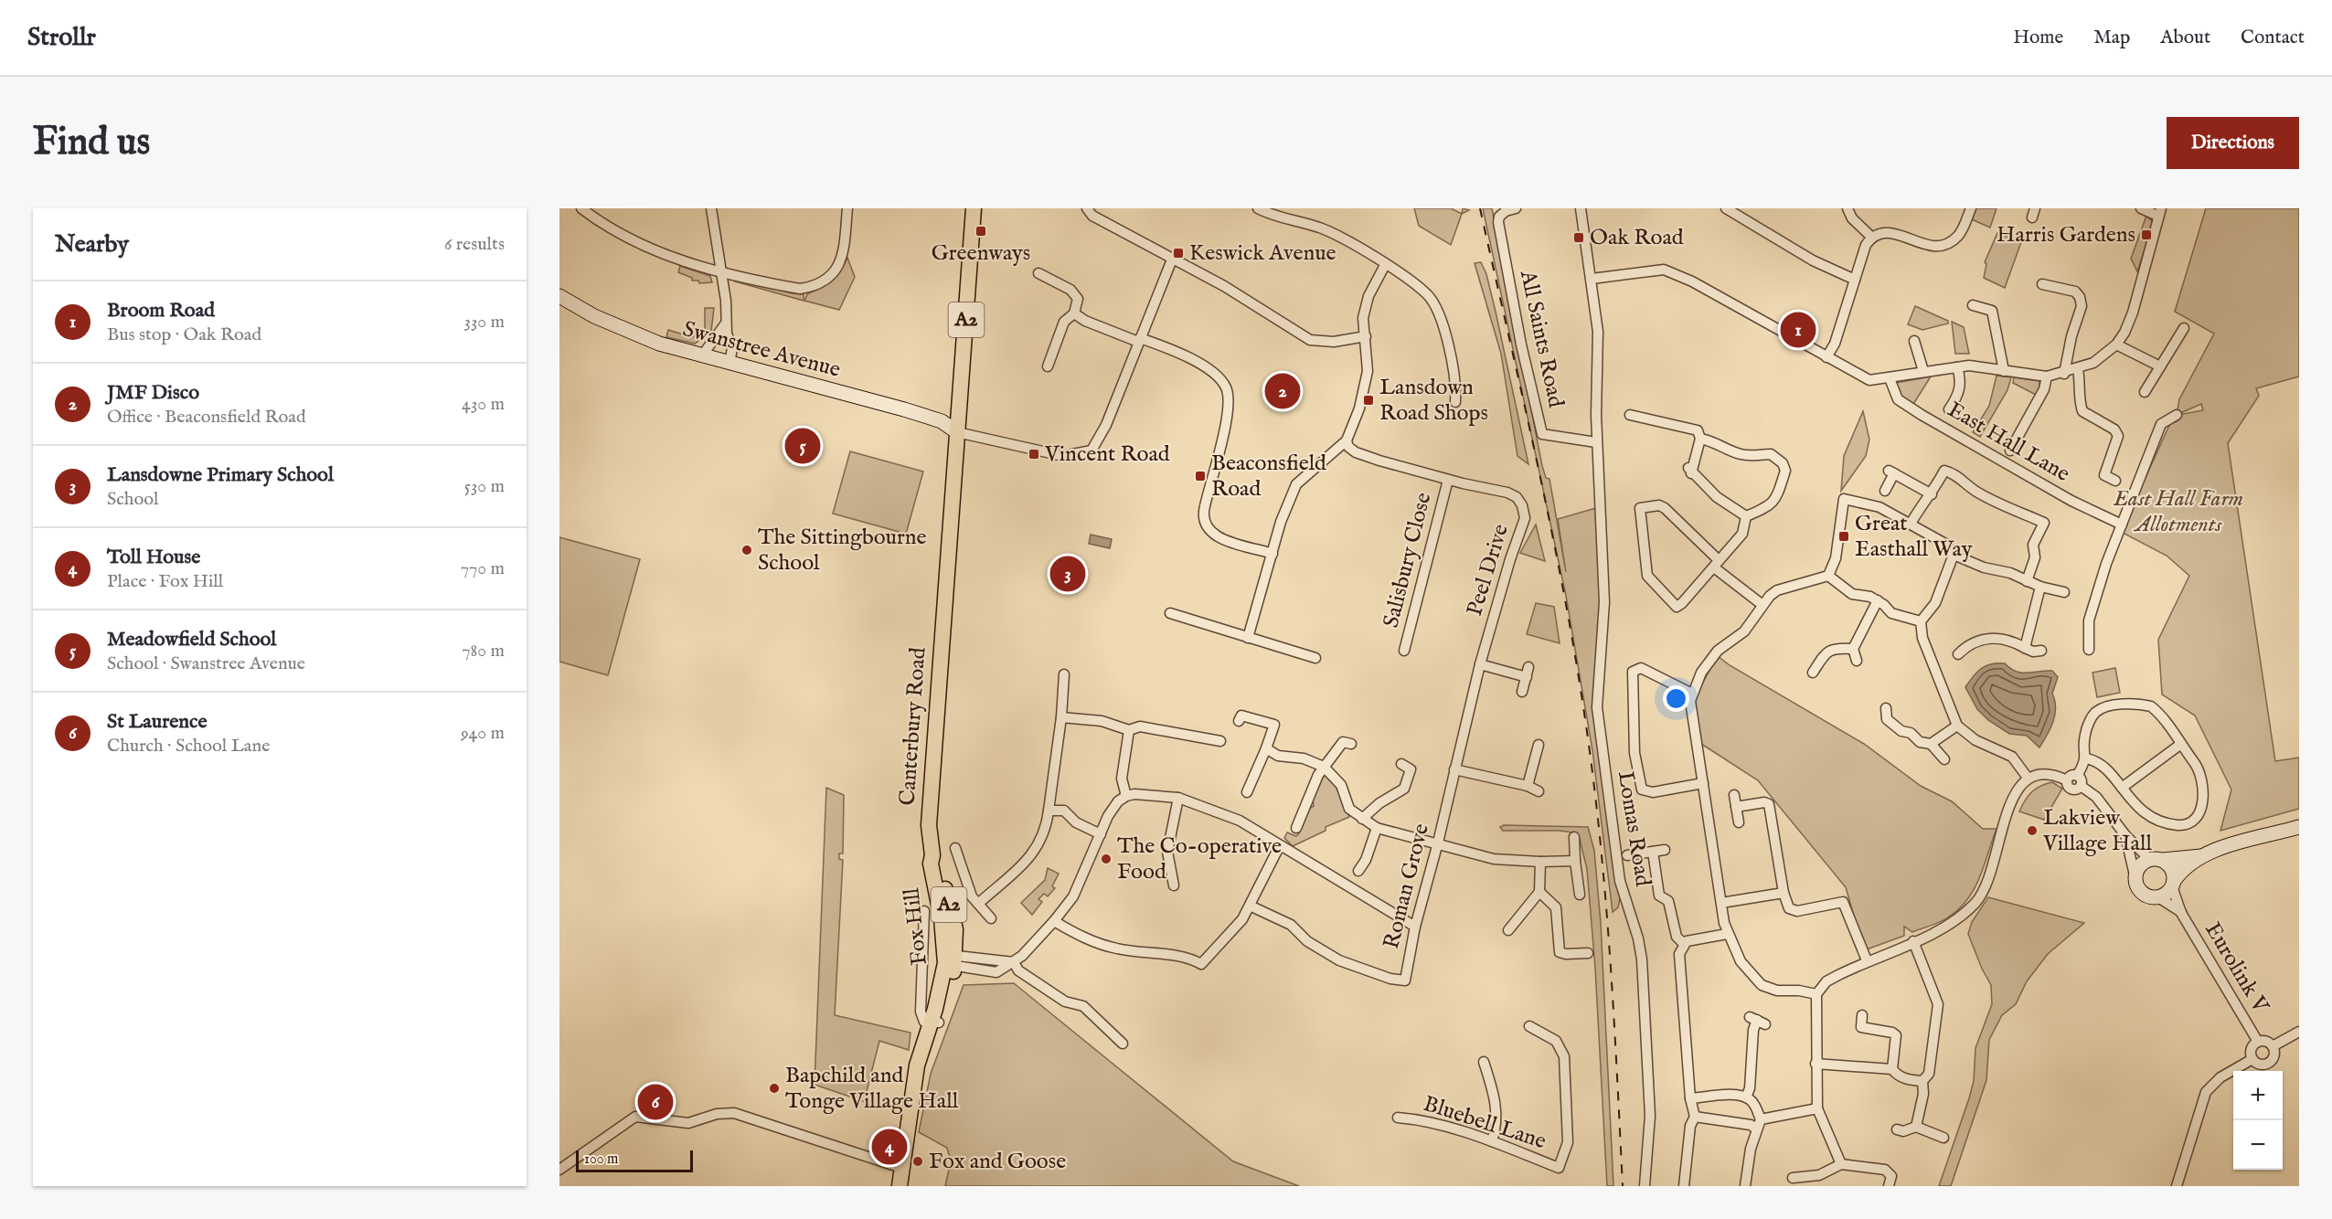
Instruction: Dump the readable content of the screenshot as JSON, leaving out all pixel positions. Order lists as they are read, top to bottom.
{
  "streets": {
    "main road": ["A2", "Canterbury Road", "Fox Hill"],
    "street": [
      "All Saints Road",
      "Swanstree Avenue",
      "East Hall Lane",
      "Salisbury Close",
      "Peel Drive",
      "Lomas Road",
      "Roman Grove",
      "Eurolink V",
      "Bluebell Lane"
    ]
  },
  "crossings": [
    ["A2", "Swanstree Avenue"],
    ["A2", "Canterbury Road"],
    ["A2", "Fox Hill"],
    ["All Saints Road", "Lomas Road"],
    ["Swanstree Avenue", "Canterbury Road"],
    ["Salisbury Close", "Peel Drive"],
    ["Peel Drive", "Roman Grove"],
    ["Canterbury Road", "Fox Hill"]
  ],
  "parks": ["East Hall Farm Allotments"],
  "places": {
    "transit": [
      "Greenways",
      "Harris Gardens",
      "Oak Road",
      "Keswick Avenue",
      "Lansdown Road Shops",
      "Vincent Road",
      "Beaconsfield Road",
      "Great Easthall Way"
    ],
    "other": [
      "The Sittingbourne School",
      "Lakview Village Hall",
      "The Co-operative Food",
      "Bapchild and Tonge Village Hall",
      "Fox and Goose"
    ]
  },
  "scale_bar": "100 m",
  "page": {
    "header": "Strollr",
    "nav": [
      "Home",
      "Map",
      "About",
      "Contact"
    ],
    "buttons": "Directions",
    "title": "Find us",
    "heading": ["Nearby", "6 results"],
    "list": [
      {
        "mark": "1",
        "name": "Broom Road",
        "note": "Bus stop · Oak Road",
        "value": "330 m"
      },
      {
        "mark": "2",
        "name": "JMF Disco",
        "note": "Office · Beaconsfield Road",
        "value": "430 m"
      },
      {
        "mark": "3",
        "name": "Lansdowne Primary School",
        "note": "School",
        "value": "530 m"
      },
      {
        "mark": "4",
        "name": "Toll House",
        "note": "Place · Fox Hill",
        "value": "770 m"
      },
      {
        "mark": "5",
        "name": "Meadowfield School",
        "note": "School · Swanstree Avenue",
        "value": "780 m"
      },
      {
        "mark": "6",
        "name": "St Laurence",
        "note": "Church · School Lane",
        "value": "940 m"
      }
    ],
    "pins": [
      "1",
      "2",
      "5",
      "3",
      "6",
      "4"
    ],
    "map_buttons": ["+", "−"],
    "scale": "100 m"
  }
}
